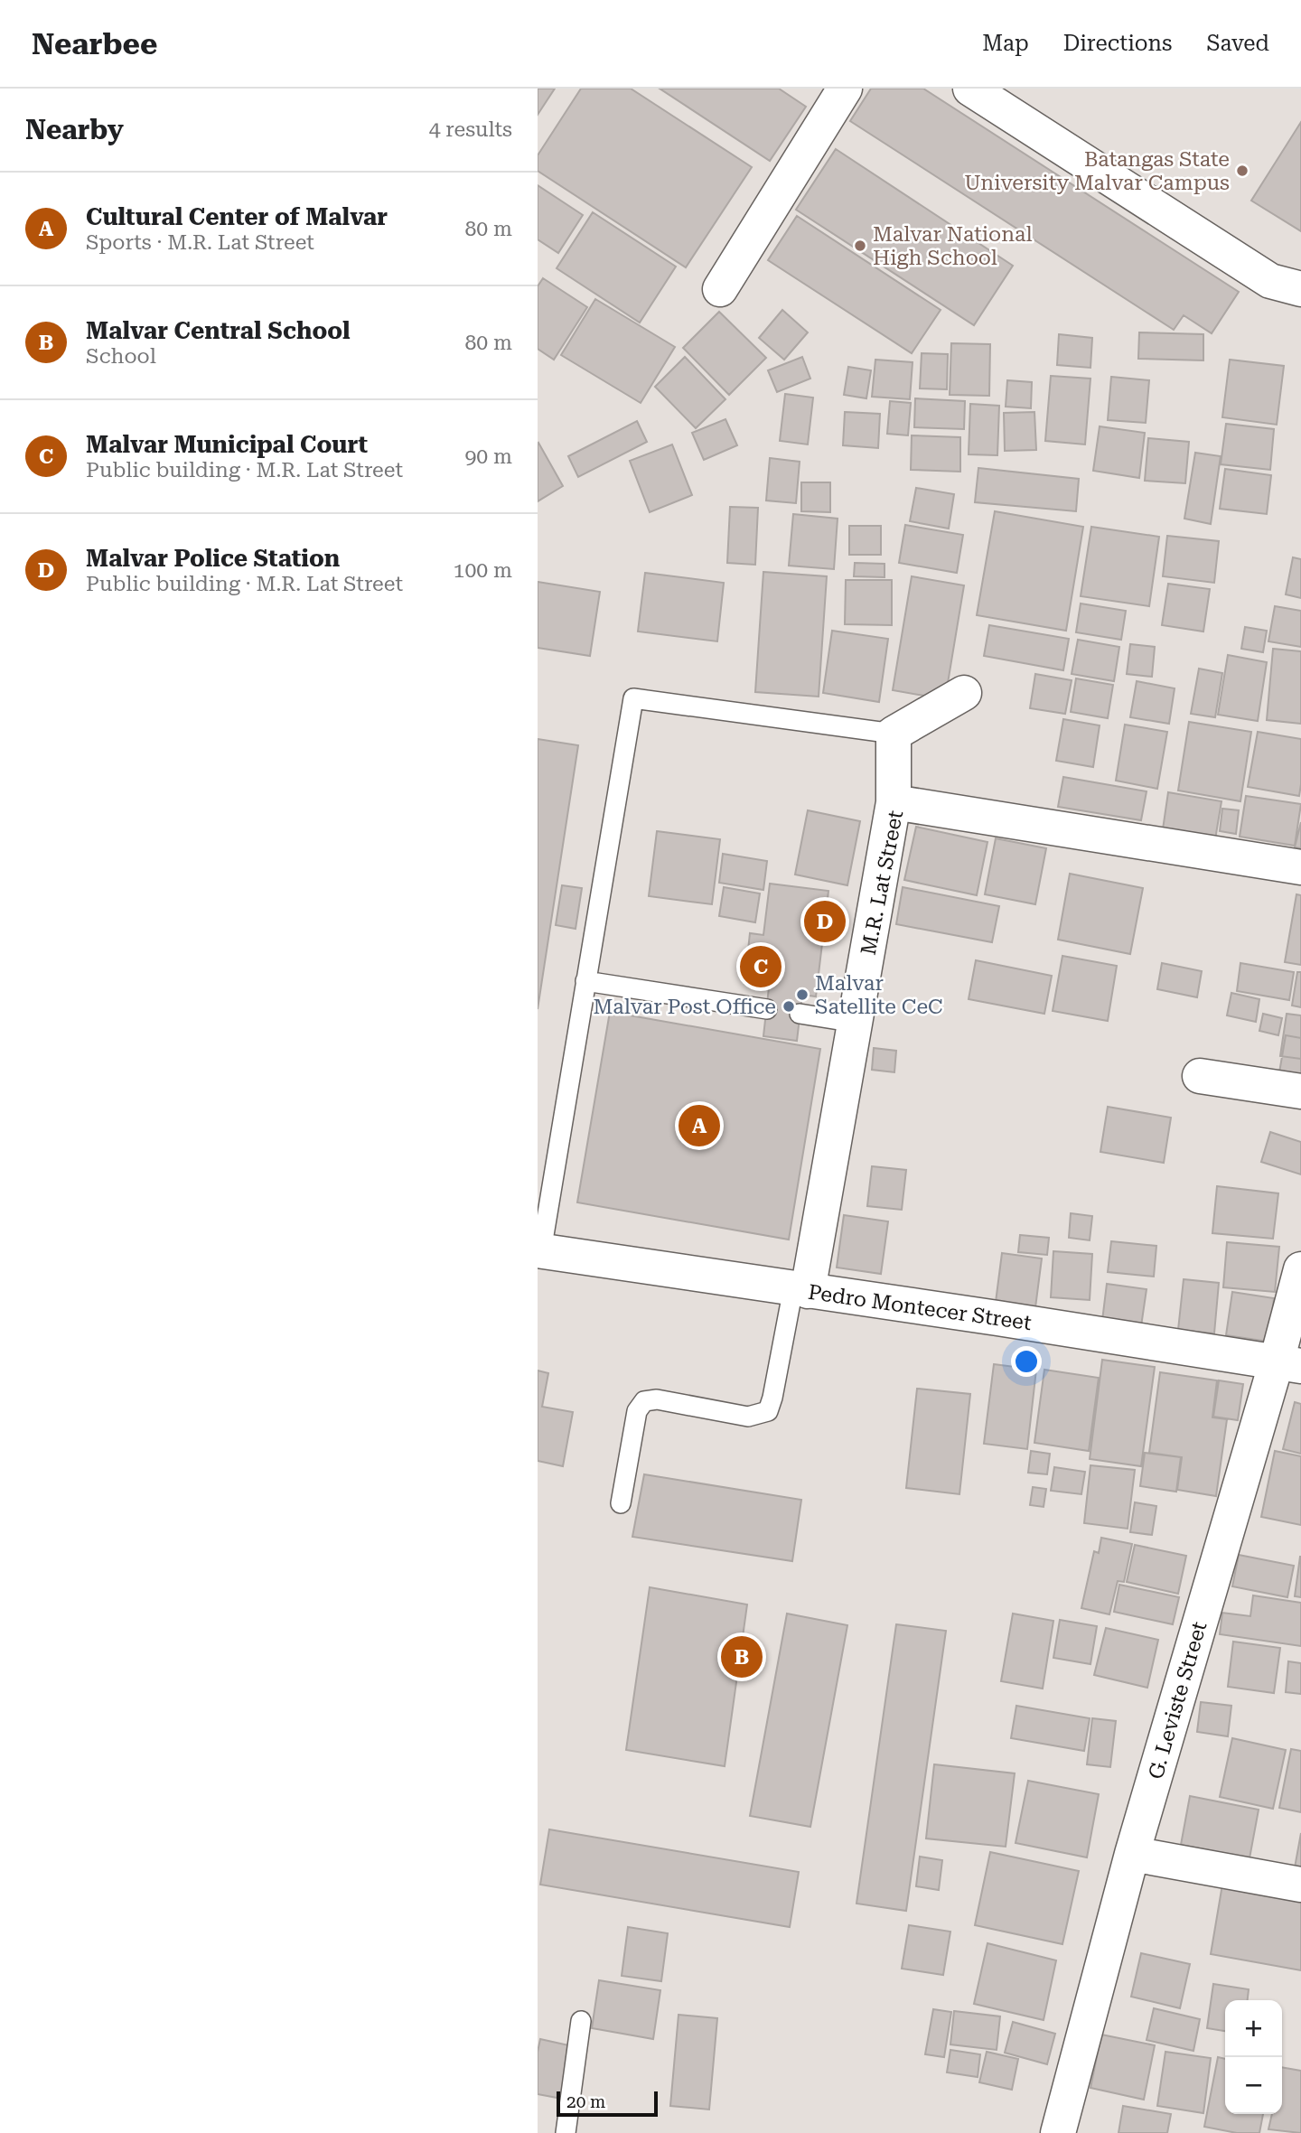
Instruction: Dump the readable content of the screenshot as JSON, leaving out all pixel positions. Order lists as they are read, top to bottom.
{
  "streets": {
    "street": ["M.R. Lat Street", "Pedro Montecer Street", "G. Leviste Street"]
  },
  "crossings": [
    ["M.R. Lat Street", "Pedro Montecer Street"],
    ["Pedro Montecer Street", "G. Leviste Street"]
  ],
  "places": [
    "Batangas State University Malvar Campus",
    "Malvar National High School",
    "Malvar Satellite CeC",
    "Malvar Post Office"
  ],
  "scale_bar": "20 m",
  "page": {
    "header": "Nearbee",
    "nav": ["Map", "Directions", "Saved"],
    "heading": ["Nearby", "4 results"],
    "list": [
      {
        "mark": "A",
        "name": "Cultural Center of Malvar",
        "note": "Sports · M.R. Lat Street",
        "value": "80 m"
      },
      {
        "mark": "B",
        "name": "Malvar Central School",
        "note": "School",
        "value": "80 m"
      },
      {
        "mark": "C",
        "name": "Malvar Municipal Court",
        "note": "Public building · M.R. Lat Street",
        "value": "90 m"
      },
      {
        "mark": "D",
        "name": "Malvar Police Station",
        "note": "Public building · M.R. Lat Street",
        "value": "100 m"
      }
    ],
    "pins": [
      "D",
      "C",
      "A",
      "B"
    ],
    "map_buttons": ["+", "−"],
    "scale": "20 m"
  }
}
